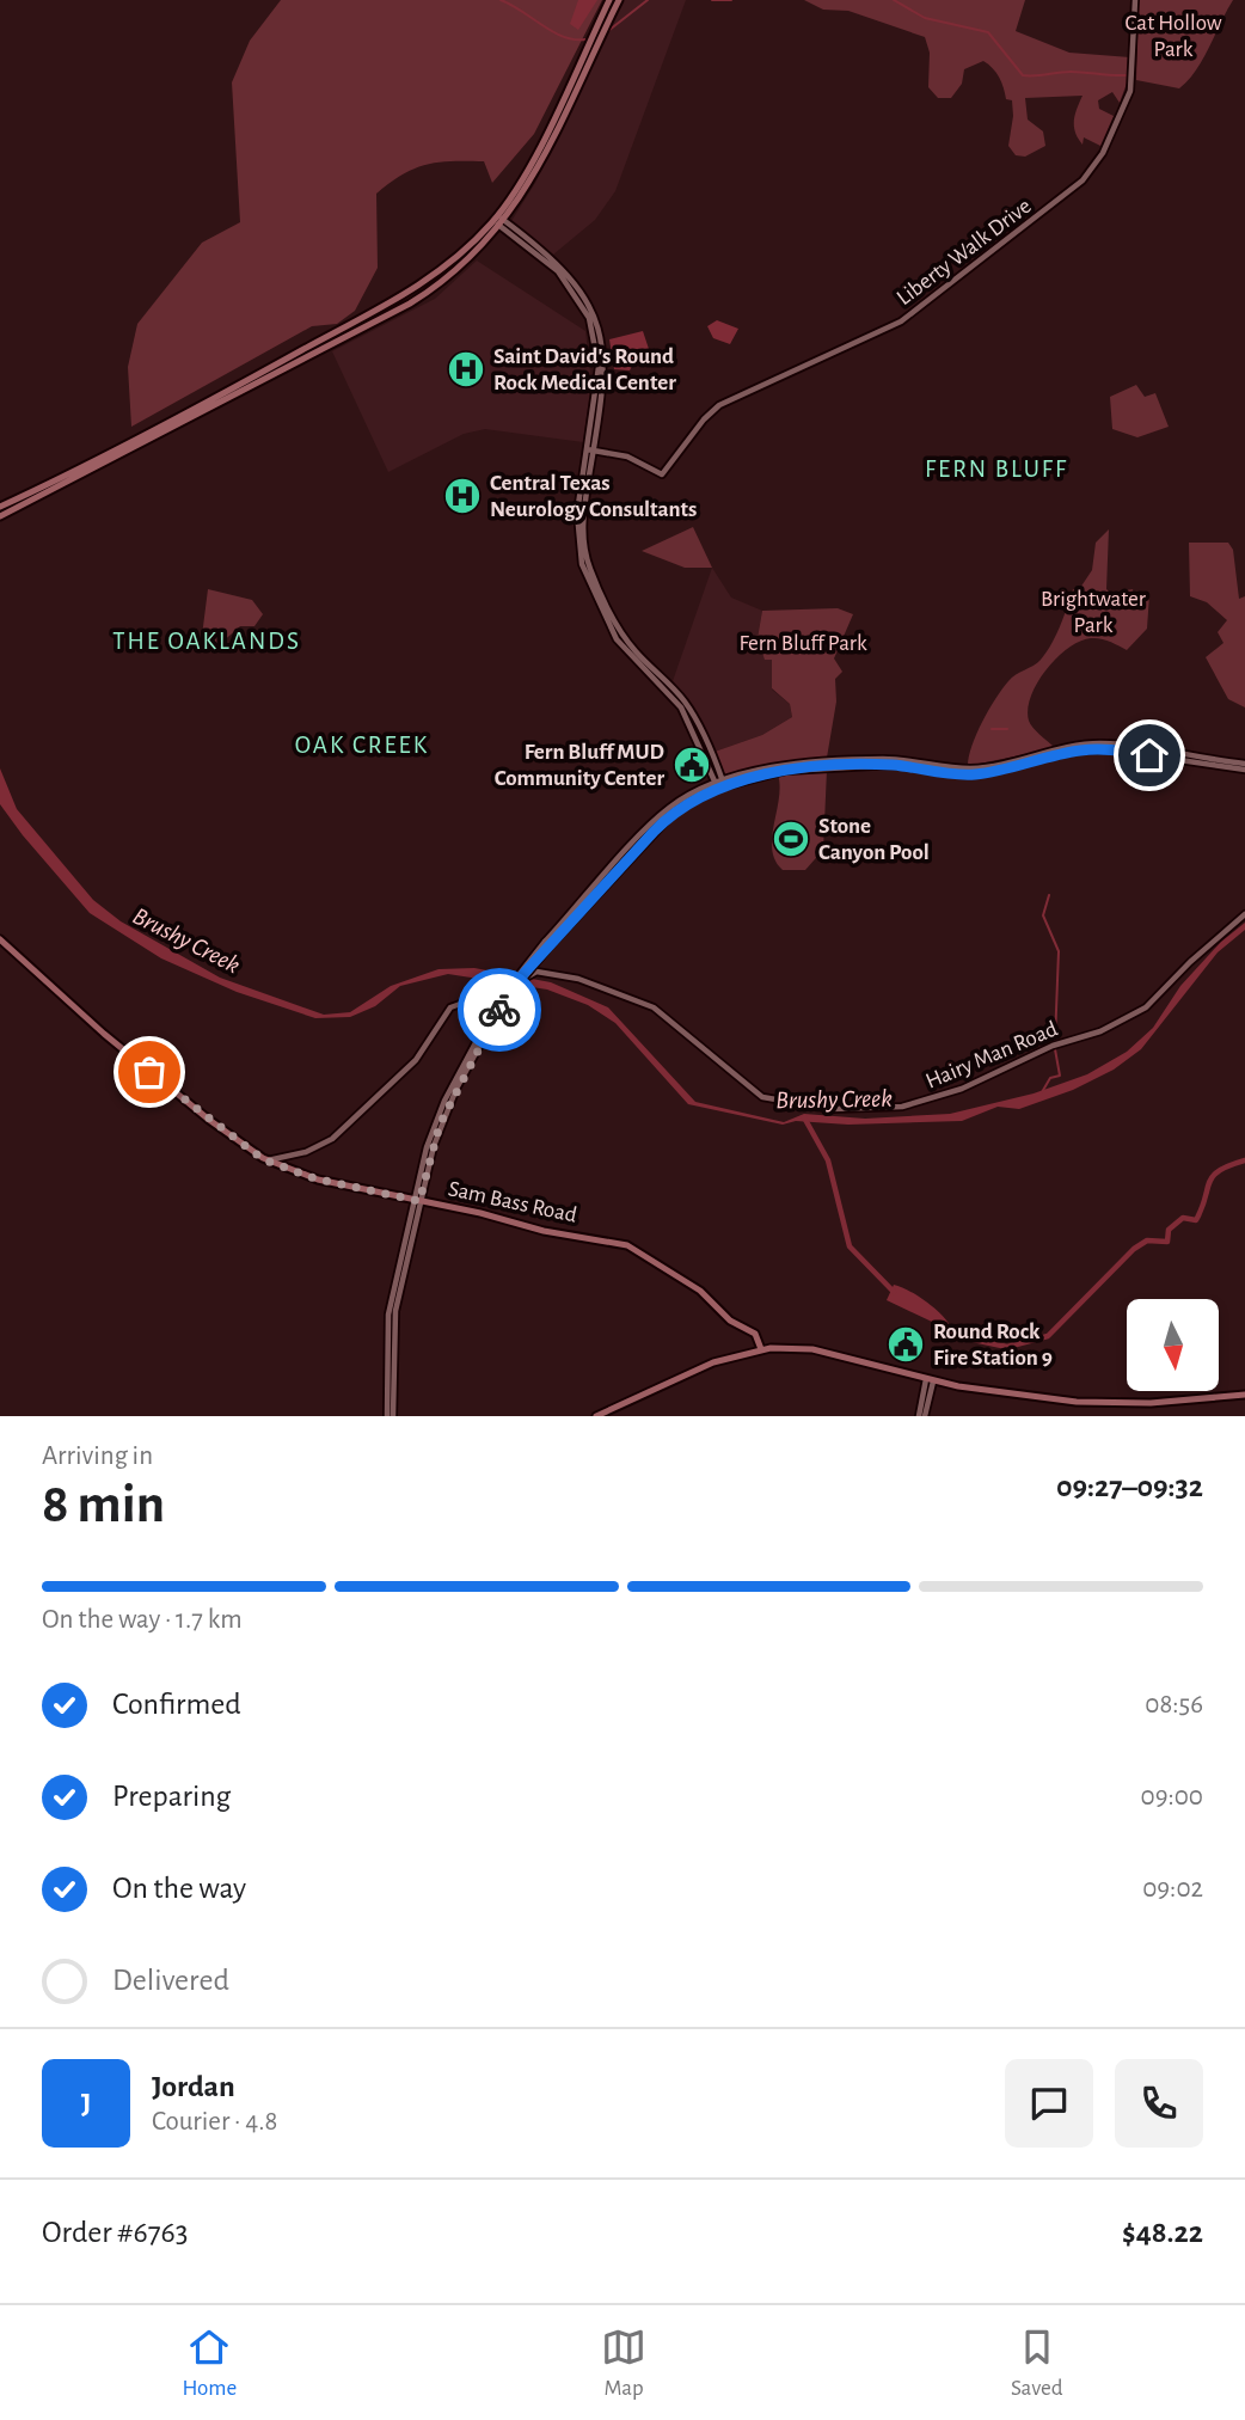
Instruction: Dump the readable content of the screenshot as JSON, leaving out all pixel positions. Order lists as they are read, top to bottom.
{
  "streets": {
    "main road": ["Sam Bass Road"],
    "street": ["Liberty Walk Drive", "Hairy Man Road"]
  },
  "crossings": [
    ["Hairy Man Road", "Sam Bass Road"]
  ],
  "districts": ["FERN BLUFF", "THE OAKLANDS", "OAK CREEK"],
  "water": ["Brushy Creek"],
  "parks": ["Cat Hollow Park", "Brightwater Park", "Fern Bluff Park"],
  "places": {
    "hospital": ["Saint David's Round Rock Medical Center", "Central Texas Neurology Consultants"],
    "public building": ["Fern Bluff MUD Community Center", "Round Rock Fire Station 9"],
    "sports": ["Stone Canyon Pool"]
  },
  "north": "bottom",
  "page": {
    "heading": ["8 min", "Arriving in", "09:27–09:32"],
    "panel": [
      "Jordan",
      "Courier · 4.8",
      "Order #6763",
      "$48.22"
    ],
    "bar": "On the way · 1.7 km",
    "list": [
      ["Confirmed", "08:56"],
      ["Preparing", "09:00"],
      ["On the way", "09:02"],
      "Delivered"
    ],
    "round": "J",
    "tabs": ["Home", "Map", "Saved"]
  }
}
